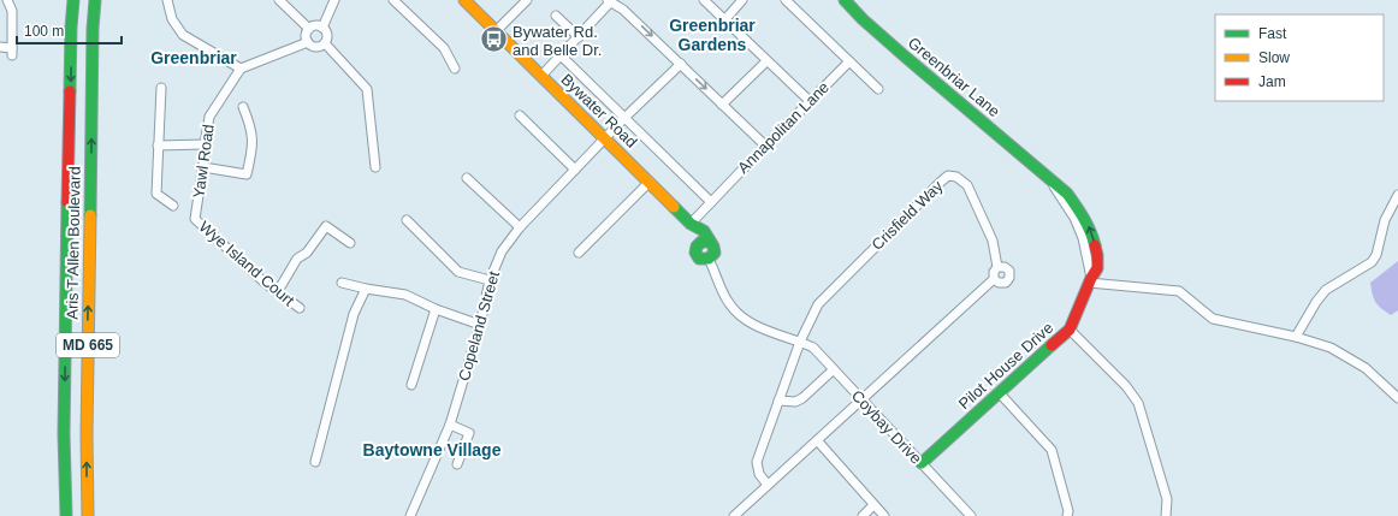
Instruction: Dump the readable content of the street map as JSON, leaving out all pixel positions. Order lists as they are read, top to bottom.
{
  "streets": {
    "street": [
      "Greenbriar Lane",
      "Bywater Road",
      "Annapolitan Lane",
      "Yawl Road",
      "Crisfield Way",
      "Aris T Allen Boulevard",
      "Wye Island Court",
      "Copeland Street",
      "MD 665",
      "Pilot House Drive",
      "Coybay Drive"
    ]
  },
  "crossings": [
    ["Greenbriar Lane", "Pilot House Drive"],
    ["Bywater Road", "Annapolitan Lane"],
    ["Bywater Road", "Copeland Street"],
    ["Yawl Road", "Wye Island Court"],
    ["Crisfield Way", "Coybay Drive"],
    ["Pilot House Drive", "Coybay Drive"]
  ],
  "districts": ["Greenbriar Gardens", "Greenbriar", "Baytowne Village"],
  "places": {
    "bus stop": ["Bywater Rd. and Belle Dr."]
  },
  "legend": ["Fast", "Slow", "Jam"],
  "scale_bar": "100 m"
}
